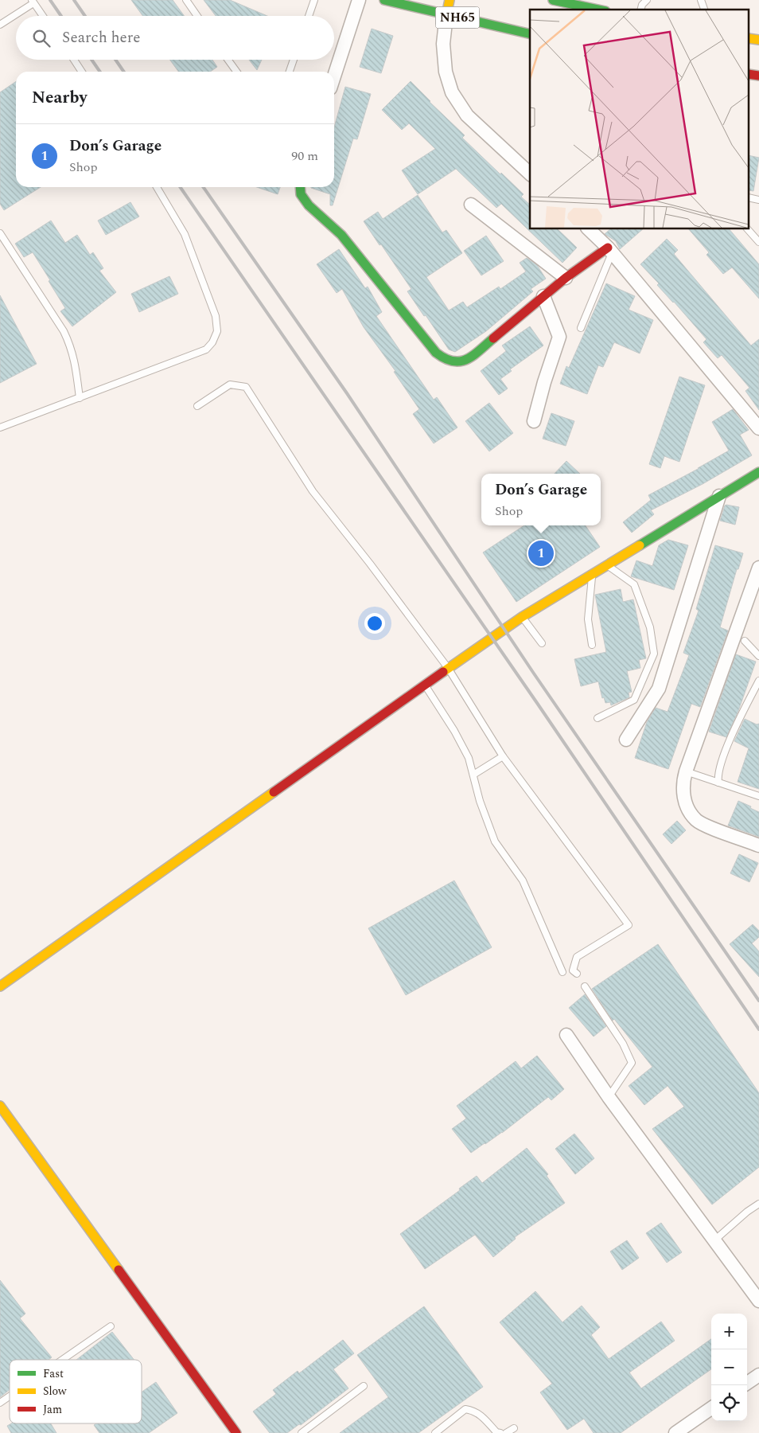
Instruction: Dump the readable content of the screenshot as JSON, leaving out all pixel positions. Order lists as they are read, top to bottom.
{
  "streets": {
    "main road": ["NH65"]
  },
  "legend": ["Fast", "Slow", "Jam"],
  "page": {
    "search": "Search here",
    "heading": "Nearby",
    "list": [
      {
        "mark": "1",
        "name": "Don’s Garage",
        "note": "Shop",
        "value": "90 m"
      }
    ],
    "popup": ["Don’s Garage", "Shop"],
    "pins": "1",
    "map_buttons": ["+", "−"]
  }
}
